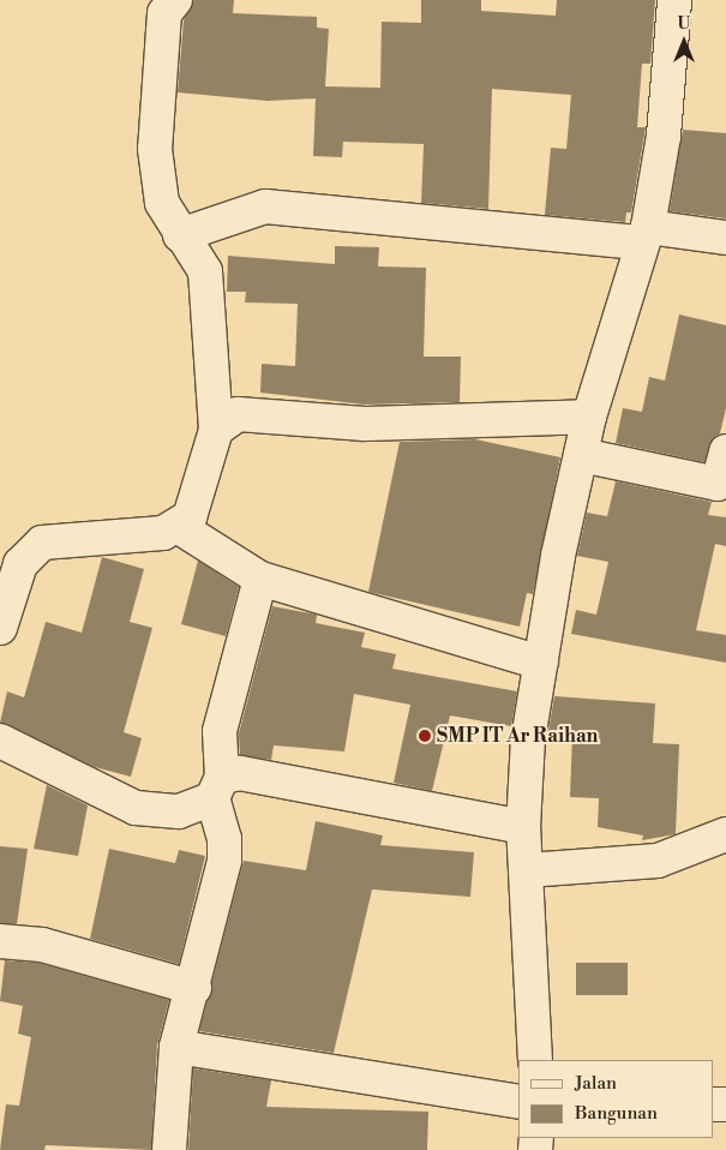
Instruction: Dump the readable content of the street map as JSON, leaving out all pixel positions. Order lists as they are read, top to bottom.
{
  "places": ["SMP IT Ar Raihan"],
  "legend": ["Jalan", "Bangunan"],
  "north": "top"
}
